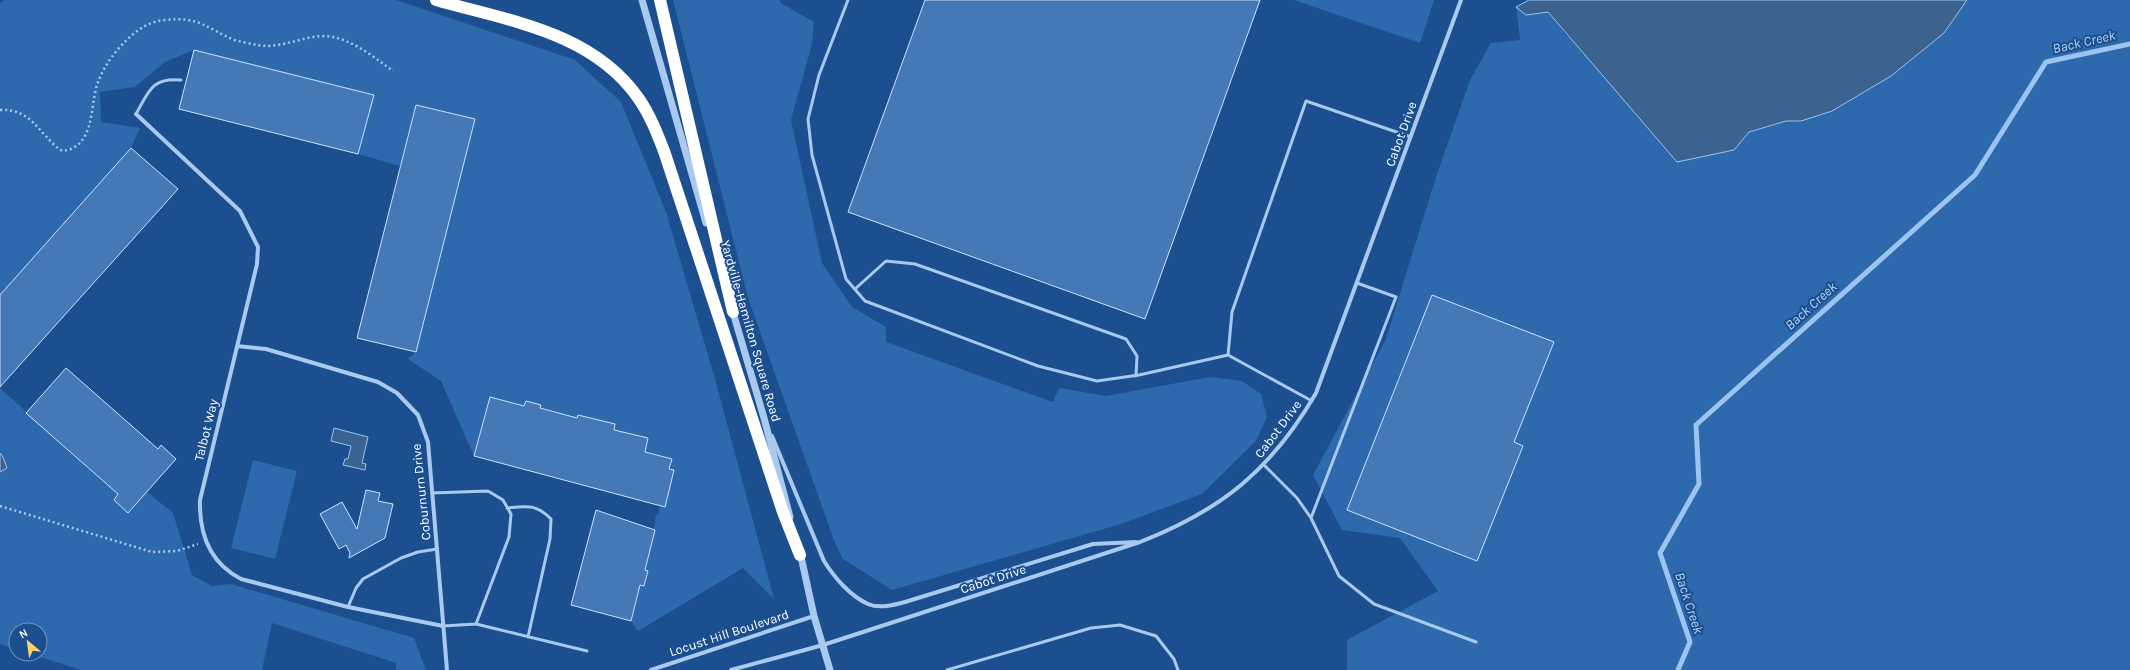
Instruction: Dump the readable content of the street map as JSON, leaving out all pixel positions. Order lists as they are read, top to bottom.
{
  "streets": {
    "street": [
      "Cabot Drive",
      "Yardville-Hamilton Square Road",
      "Talbot Way",
      "Coburnurn Drive",
      "Locust Hill Boulevard"
    ]
  },
  "crossings": [
    ["Cabot Drive", "Yardville-Hamilton Square Road"],
    ["Yardville-Hamilton Square Road", "Locust Hill Boulevard"],
    ["Talbot Way", "Coburnurn Drive"]
  ],
  "water": ["Back Creek"],
  "north": "top left"
}
